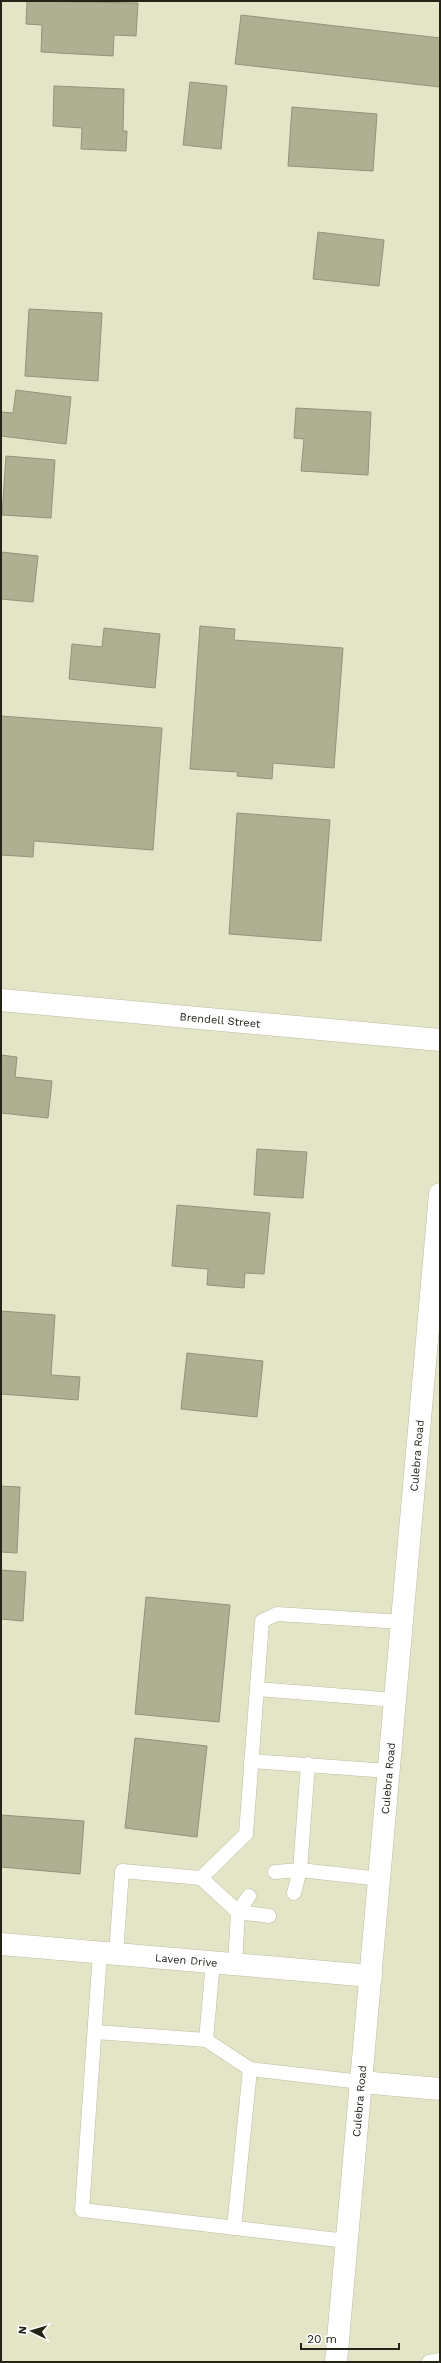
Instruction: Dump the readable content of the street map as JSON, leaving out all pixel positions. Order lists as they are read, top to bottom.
{
  "streets": {
    "main road": ["Brendell Street", "Culebra Road", "Laven Drive"]
  },
  "crossings": [
    ["Culebra Road", "Laven Drive"]
  ],
  "scale_bar": "20 m",
  "north": "left"
}
